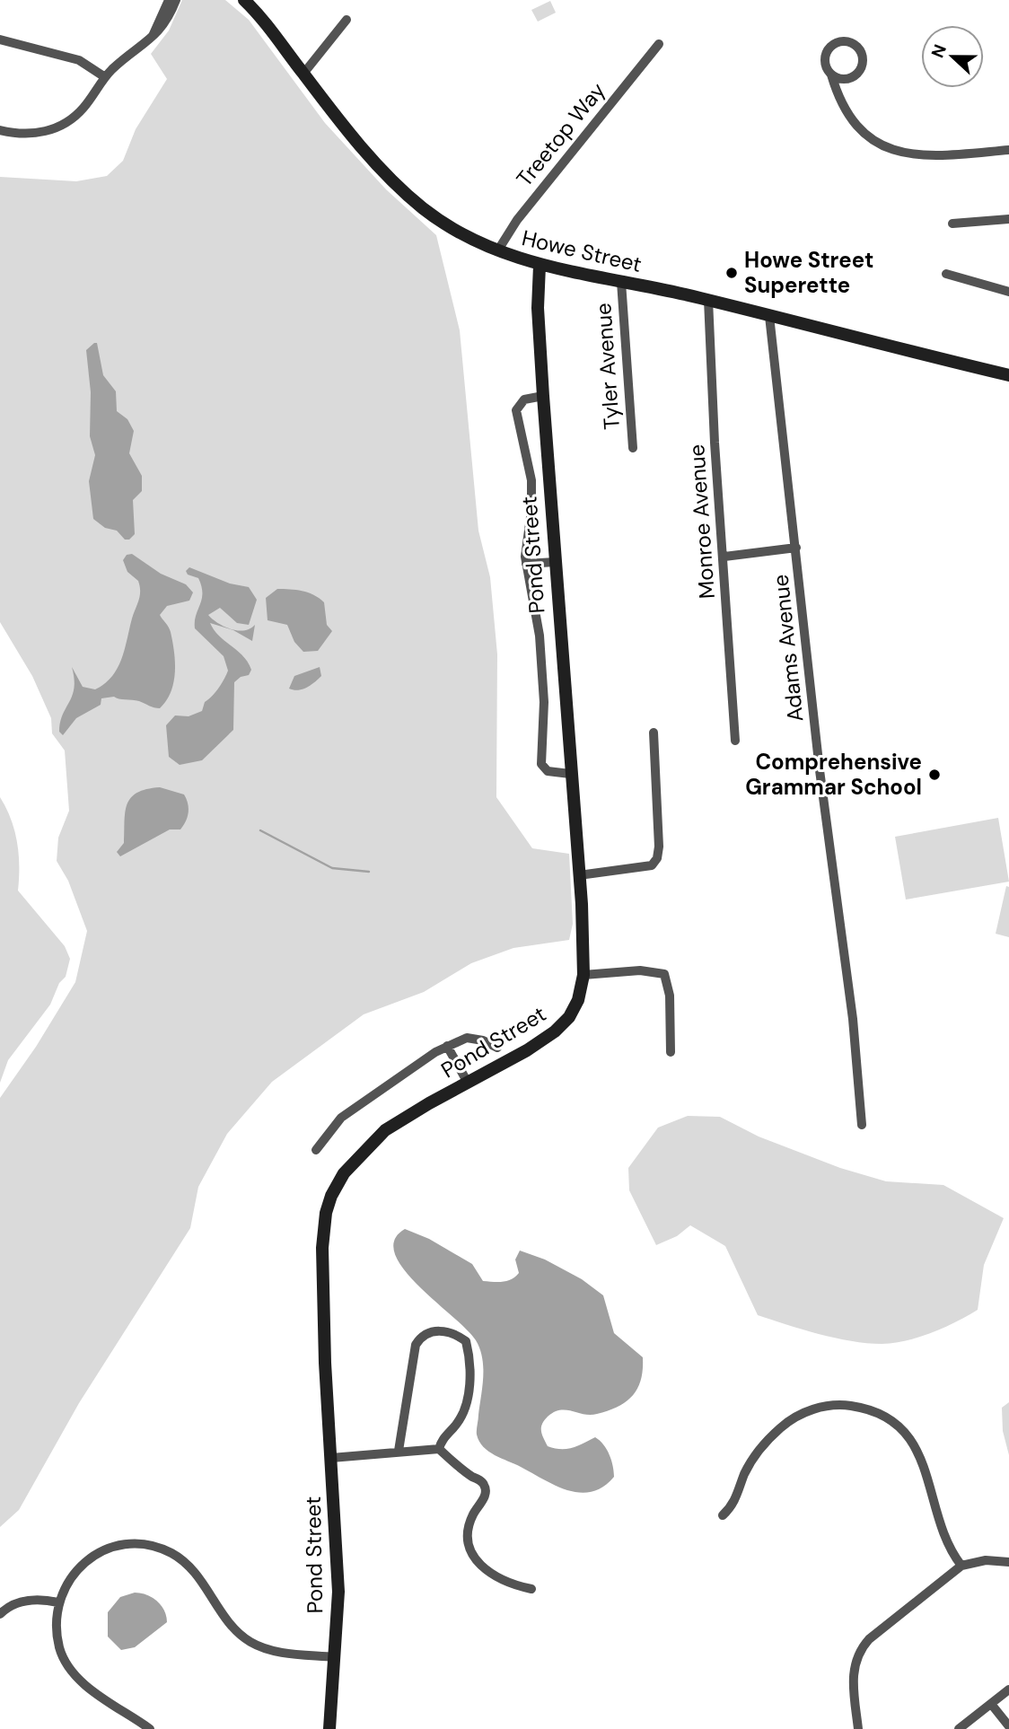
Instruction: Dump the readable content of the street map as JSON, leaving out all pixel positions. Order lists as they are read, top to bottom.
{
  "streets": {
    "street": [
      "Treetop Way",
      "Howe Street",
      "Tyler Avenue",
      "Monroe Avenue",
      "Pond Street",
      "Adams Avenue"
    ]
  },
  "crossings": [
    ["Treetop Way", "Howe Street"],
    ["Howe Street", "Tyler Avenue"],
    ["Howe Street", "Monroe Avenue"],
    ["Howe Street", "Pond Street"],
    ["Howe Street", "Adams Avenue"]
  ],
  "places": ["Howe Street Superette", "Comprehensive Grammar School"],
  "north": "left"
}
